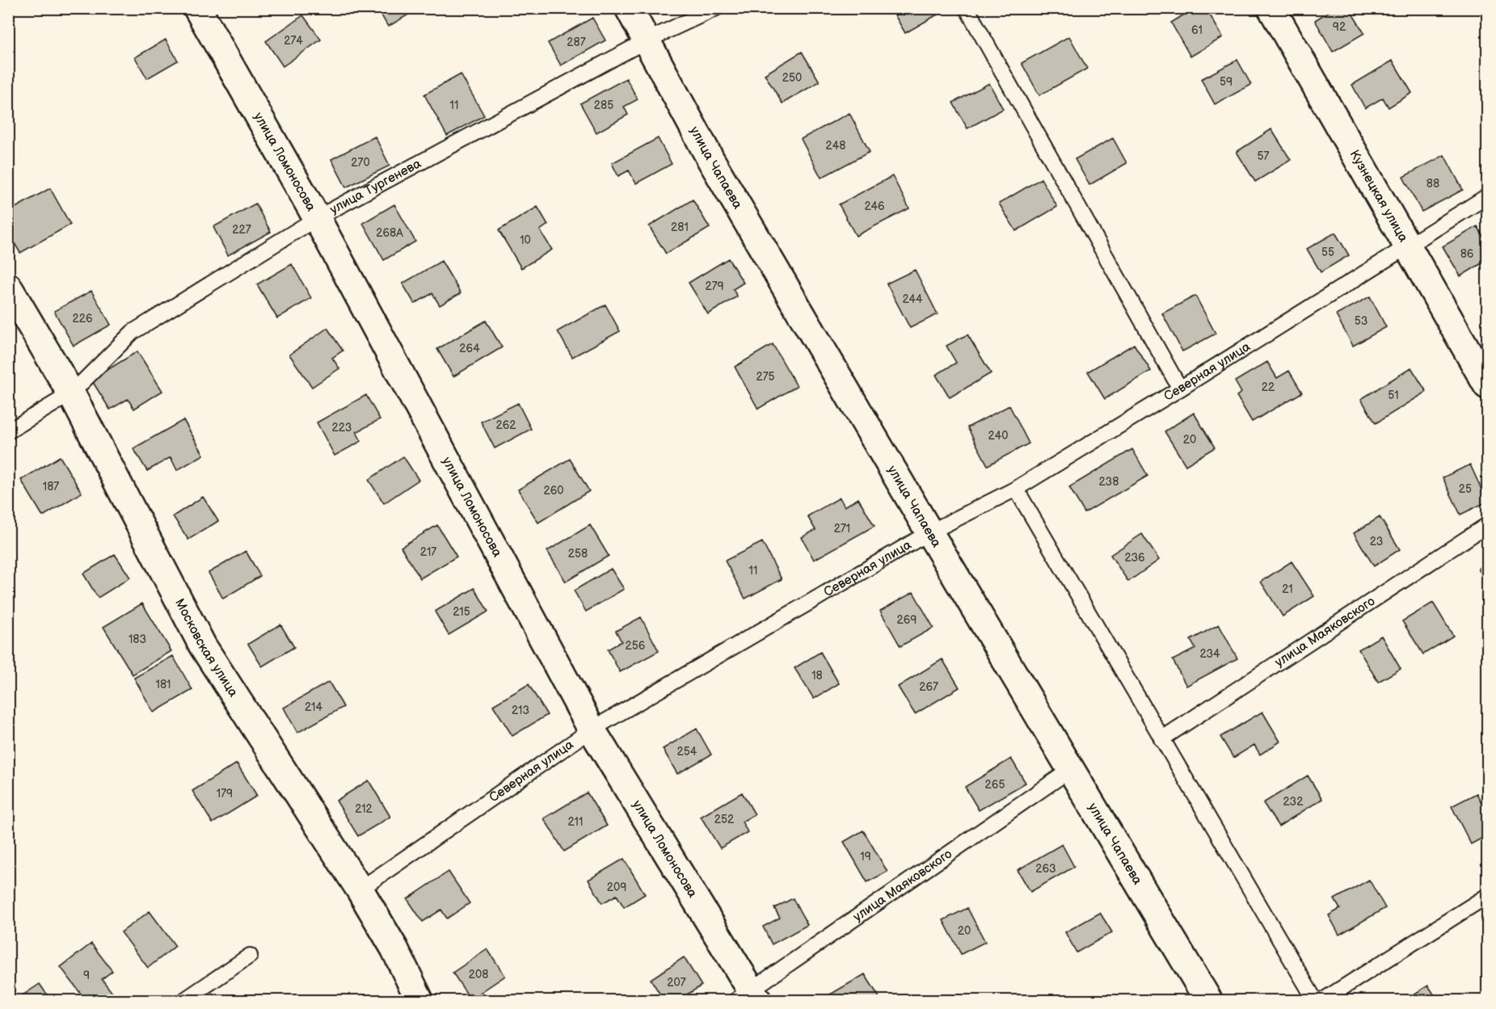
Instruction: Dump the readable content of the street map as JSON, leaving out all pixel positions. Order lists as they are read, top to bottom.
{
  "streets": {
    "street": [
      "улица Ломоносова",
      "улица Чапаева",
      "Кузнецкая улица",
      "Московская улица"
    ],
    "lane": ["улица Тургенева", "Северная улица", "улица Маяковского"]
  },
  "crossings": [
    ["улица Ломоносова", "улица Тургенева"],
    ["улица Ломоносова", "Северная улица"],
    ["улица Ломоносова", "улица Маяковского"],
    ["улица Чапаева", "улица Тургенева"],
    ["улица Чапаева", "Северная улица"],
    ["улица Чапаева", "улица Маяковского"],
    ["улица Тургенева", "Московская улица"],
    ["Кузнецкая улица", "Северная улица"],
    ["Северная улица", "Московская улица"]
  ],
  "house_numbers": [
    "92",
    "61",
    "274",
    "287",
    "250",
    "59",
    "11",
    "285",
    "248",
    "57",
    "270",
    "88",
    "246",
    "281",
    "227",
    "268А",
    "10",
    "55",
    "86",
    "279",
    "244",
    "226",
    "53",
    "264",
    "275",
    "22",
    "51",
    "262",
    "223",
    "240",
    "20",
    "238",
    "187",
    "25",
    "260",
    "271",
    "23",
    "217",
    "258",
    "236",
    "11",
    "21",
    "215",
    "269",
    "183",
    "256",
    "234",
    "18",
    "181",
    "267",
    "214",
    "213",
    "254",
    "265",
    "179",
    "232",
    "212",
    "252",
    "211",
    "19",
    "263",
    "209",
    "20",
    "208",
    "9",
    "207"
  ]
}
